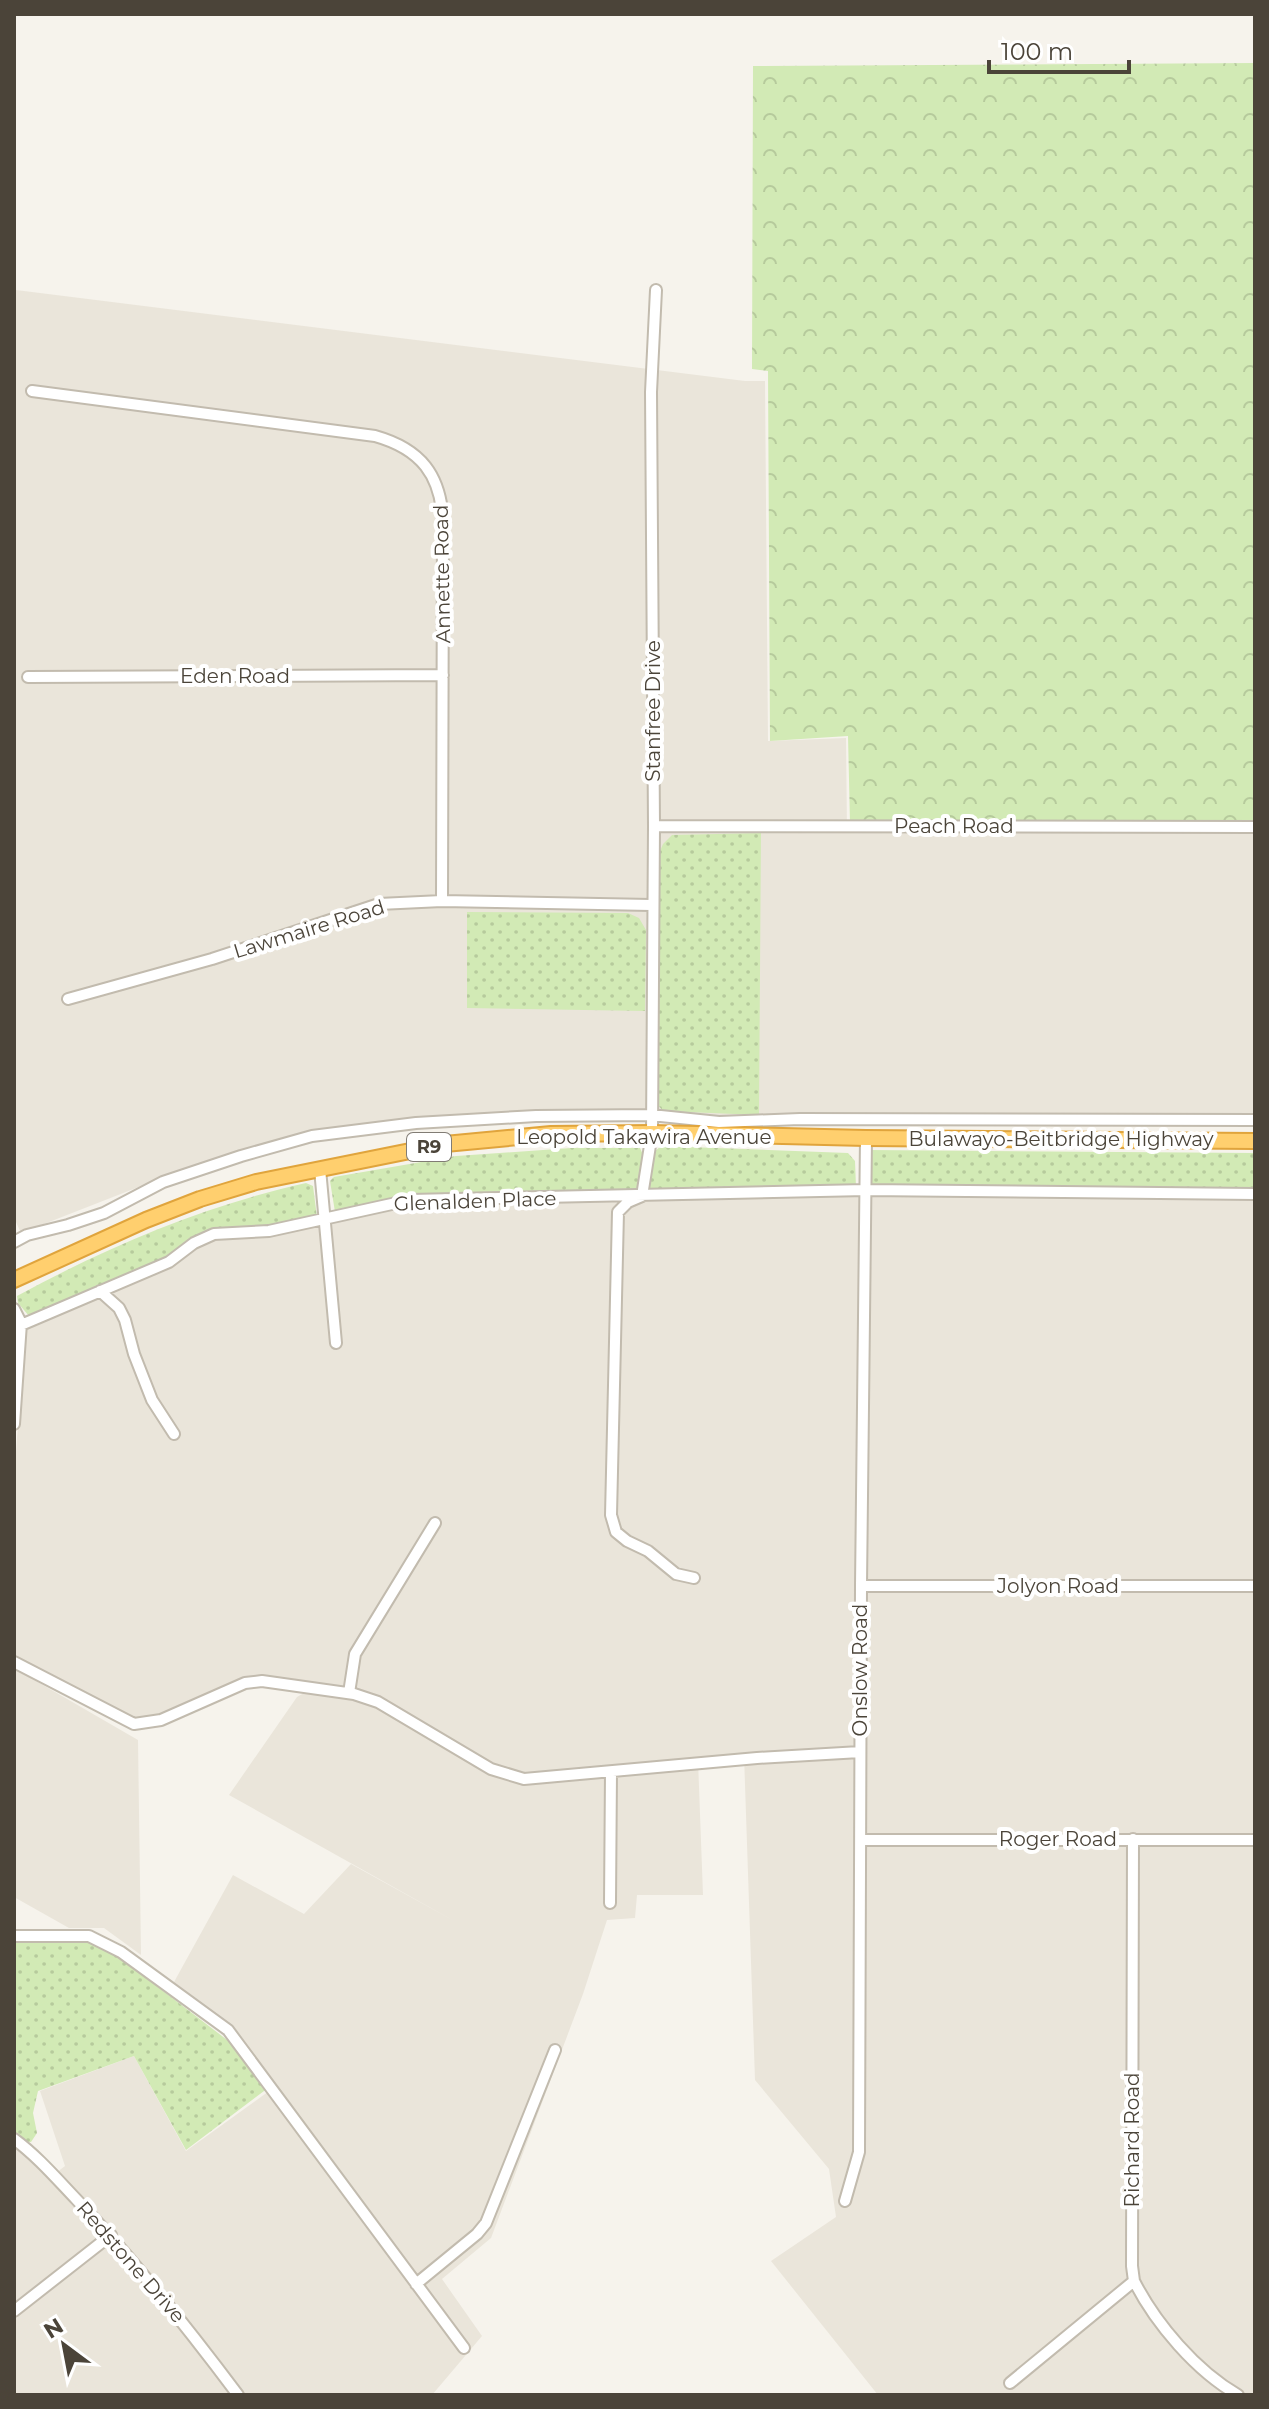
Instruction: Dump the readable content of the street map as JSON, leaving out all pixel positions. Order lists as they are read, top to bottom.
{
  "streets": {
    "highway": ["Leopold Takawira Avenue", "Bulawayo-Beitbridge Highway", "R9"],
    "street": [
      "Annette Road",
      "Eden Road",
      "Stanfree Drive",
      "Peach Road",
      "Lawmaire Road",
      "Glenalden Place",
      "Jolyon Road",
      "Onslow Road",
      "Roger Road",
      "Richard Road",
      "Redstone Drive"
    ]
  },
  "crossings": [
    ["Annette Road", "Eden Road"],
    ["Annette Road", "Lawmaire Road"],
    ["Stanfree Drive", "Peach Road"],
    ["Stanfree Drive", "Lawmaire Road"],
    ["Stanfree Drive", "Leopold Takawira Avenue"],
    ["Stanfree Drive", "Glenalden Place"],
    ["Leopold Takawira Avenue", "Bulawayo-Beitbridge Highway"],
    ["Leopold Takawira Avenue", "Onslow Road"],
    ["Bulawayo-Beitbridge Highway", "Onslow Road"],
    ["Glenalden Place", "Onslow Road"],
    ["Jolyon Road", "Onslow Road"],
    ["Onslow Road", "Roger Road"],
    ["Roger Road", "Richard Road"]
  ],
  "scale_bar": "100 m",
  "north": "top left"
}
